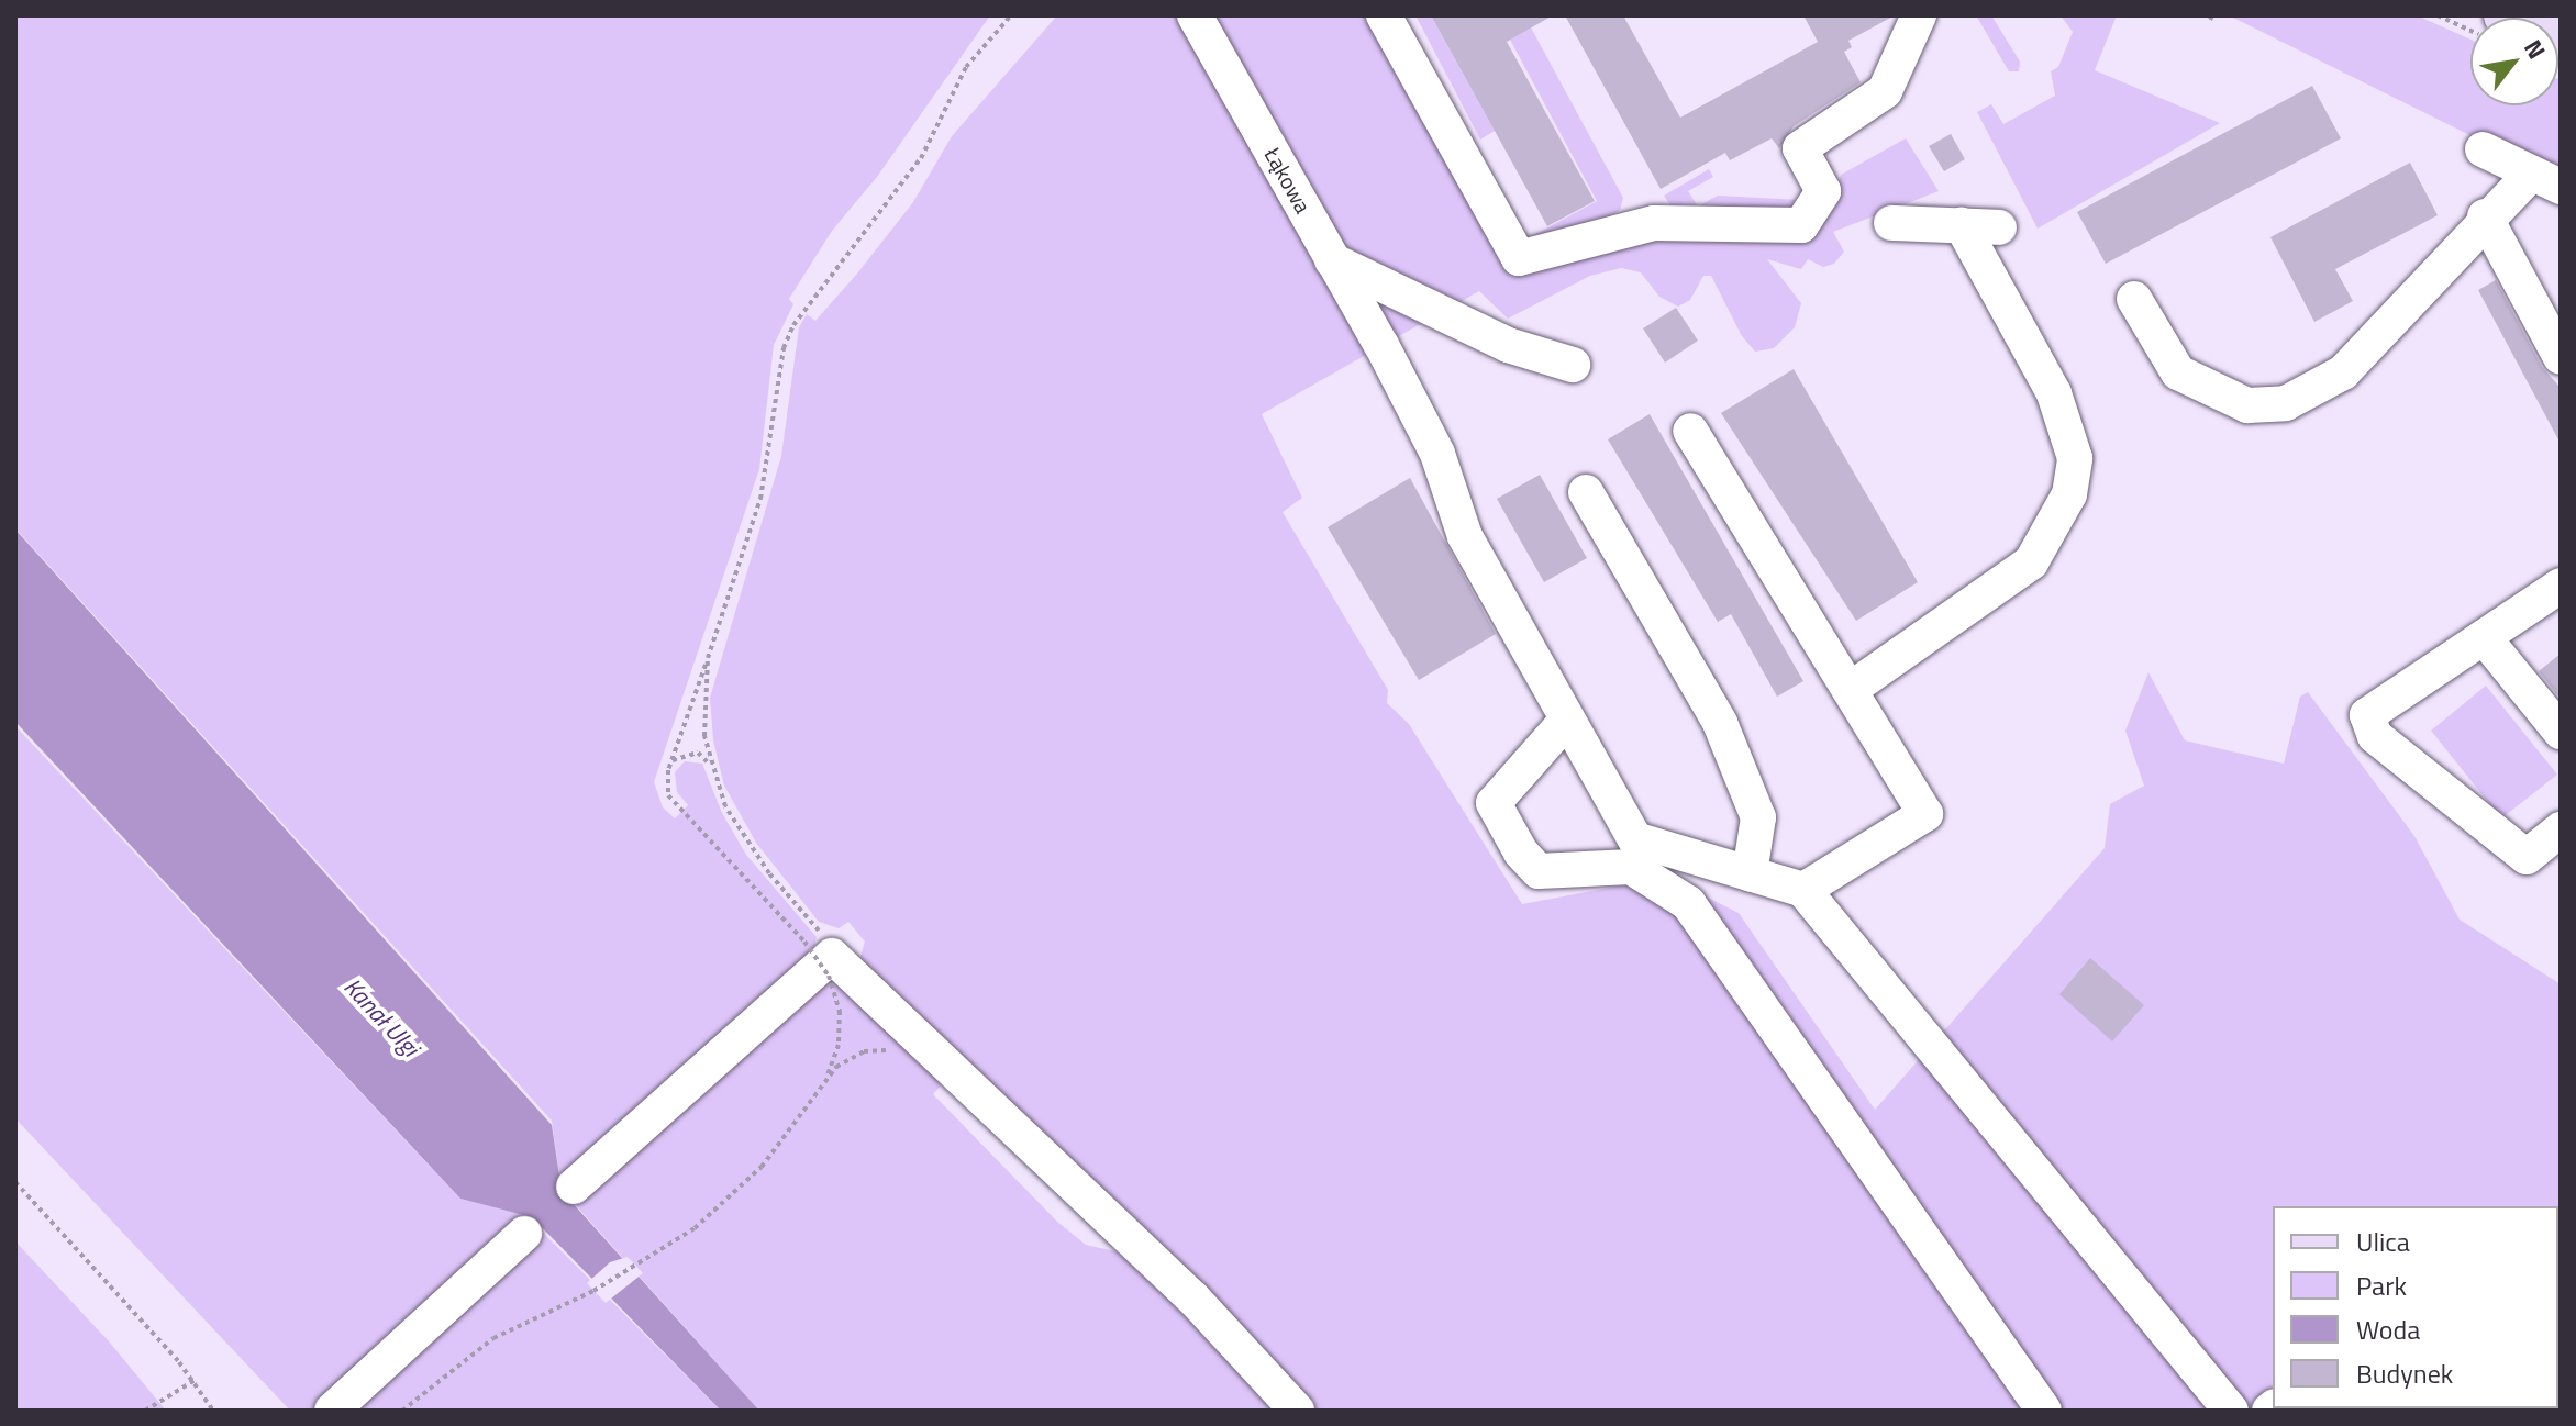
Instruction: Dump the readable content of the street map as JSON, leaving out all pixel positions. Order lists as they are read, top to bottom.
{
  "streets": {
    "lane": ["Łąkowa"]
  },
  "water": ["Kanał Ulgi"],
  "legend": [
    "Ulica",
    "Park",
    "Woda",
    "Budynek"
  ],
  "north": "top right"
}
